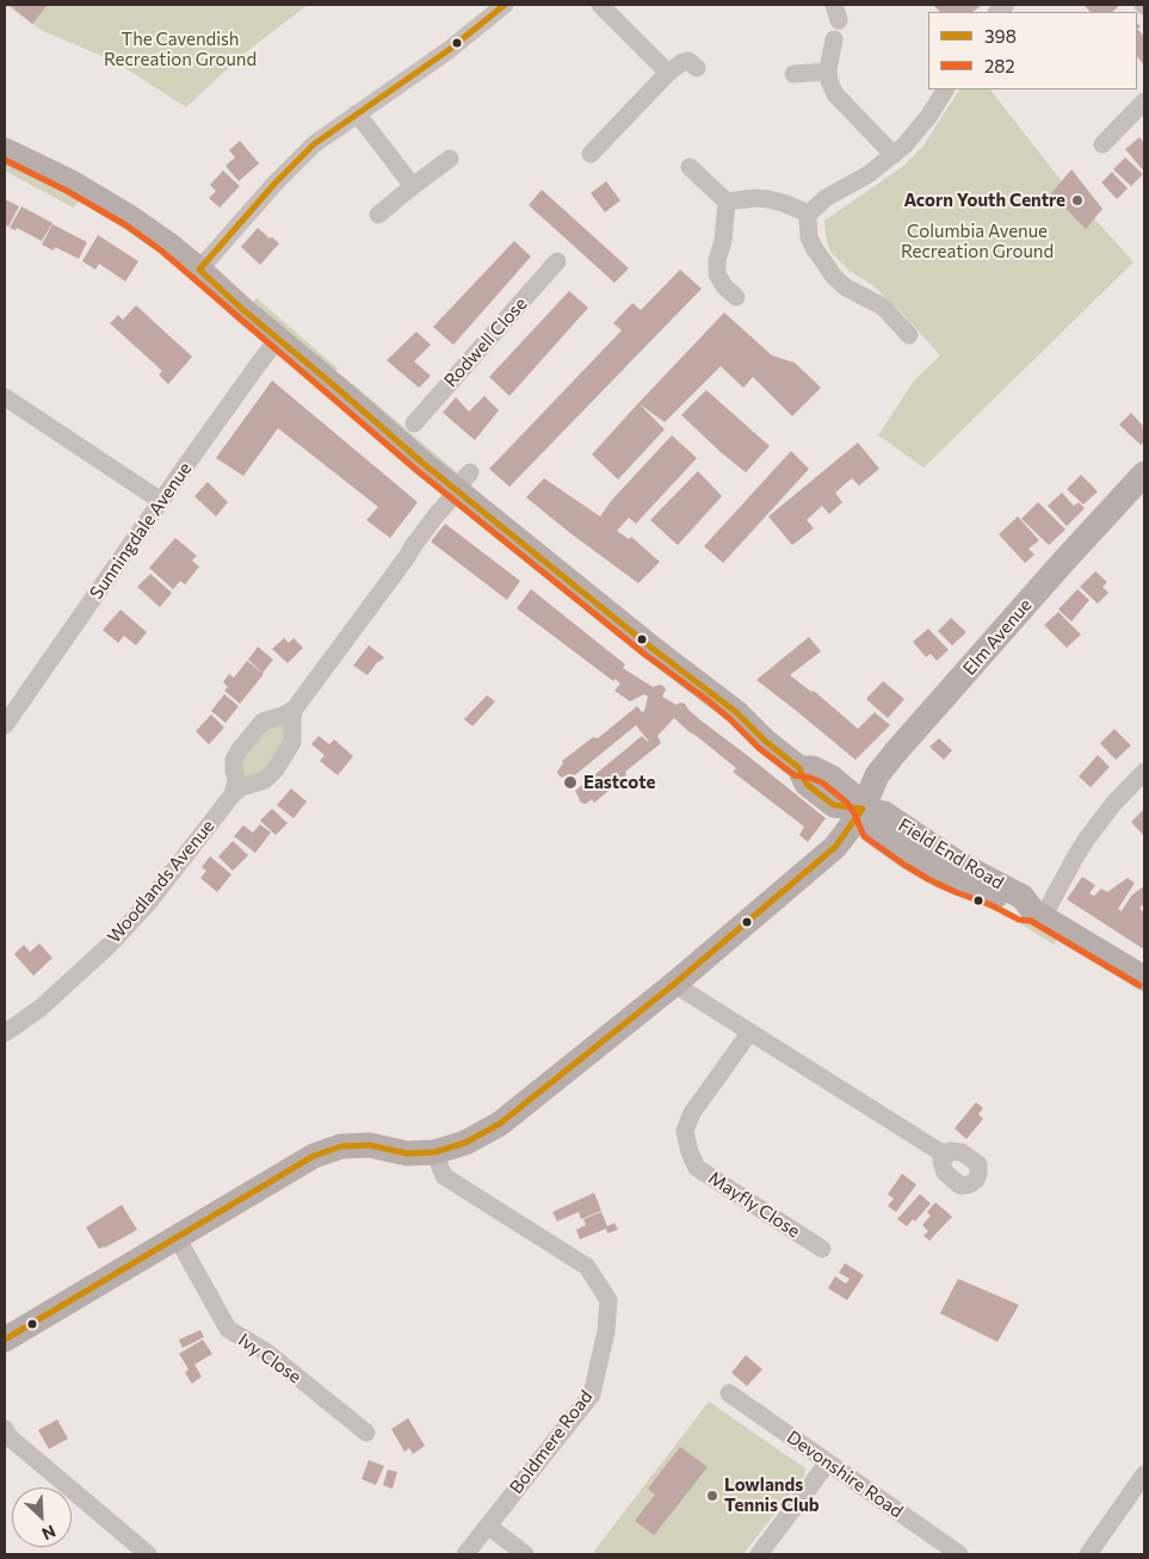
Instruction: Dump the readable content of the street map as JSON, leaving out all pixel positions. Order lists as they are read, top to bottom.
{
  "streets": {
    "street": [
      "Rodwell Close",
      "Sunningdale Avenue",
      "Elm Avenue",
      "Field End Road",
      "Woodlands Avenue",
      "Mayfly Close",
      "Ivy Close",
      "Boldmere Road",
      "Devonshire Road"
    ]
  },
  "crossings": [
    ["Sunningdale Avenue", "Field End Road"],
    ["Elm Avenue", "Field End Road"],
    ["Elm Avenue", "Ivy Close"],
    ["Elm Avenue", "Boldmere Road"]
  ],
  "parks": ["The Cavendish Recreation Ground", "Columbia Avenue Recreation Ground"],
  "places": ["Acorn Youth Centre", "Eastcote", "Lowlands Tennis Club"],
  "lines": ["transit line 398", "transit line 282"],
  "legend": ["398", "282"],
  "north": "bottom right"
}
